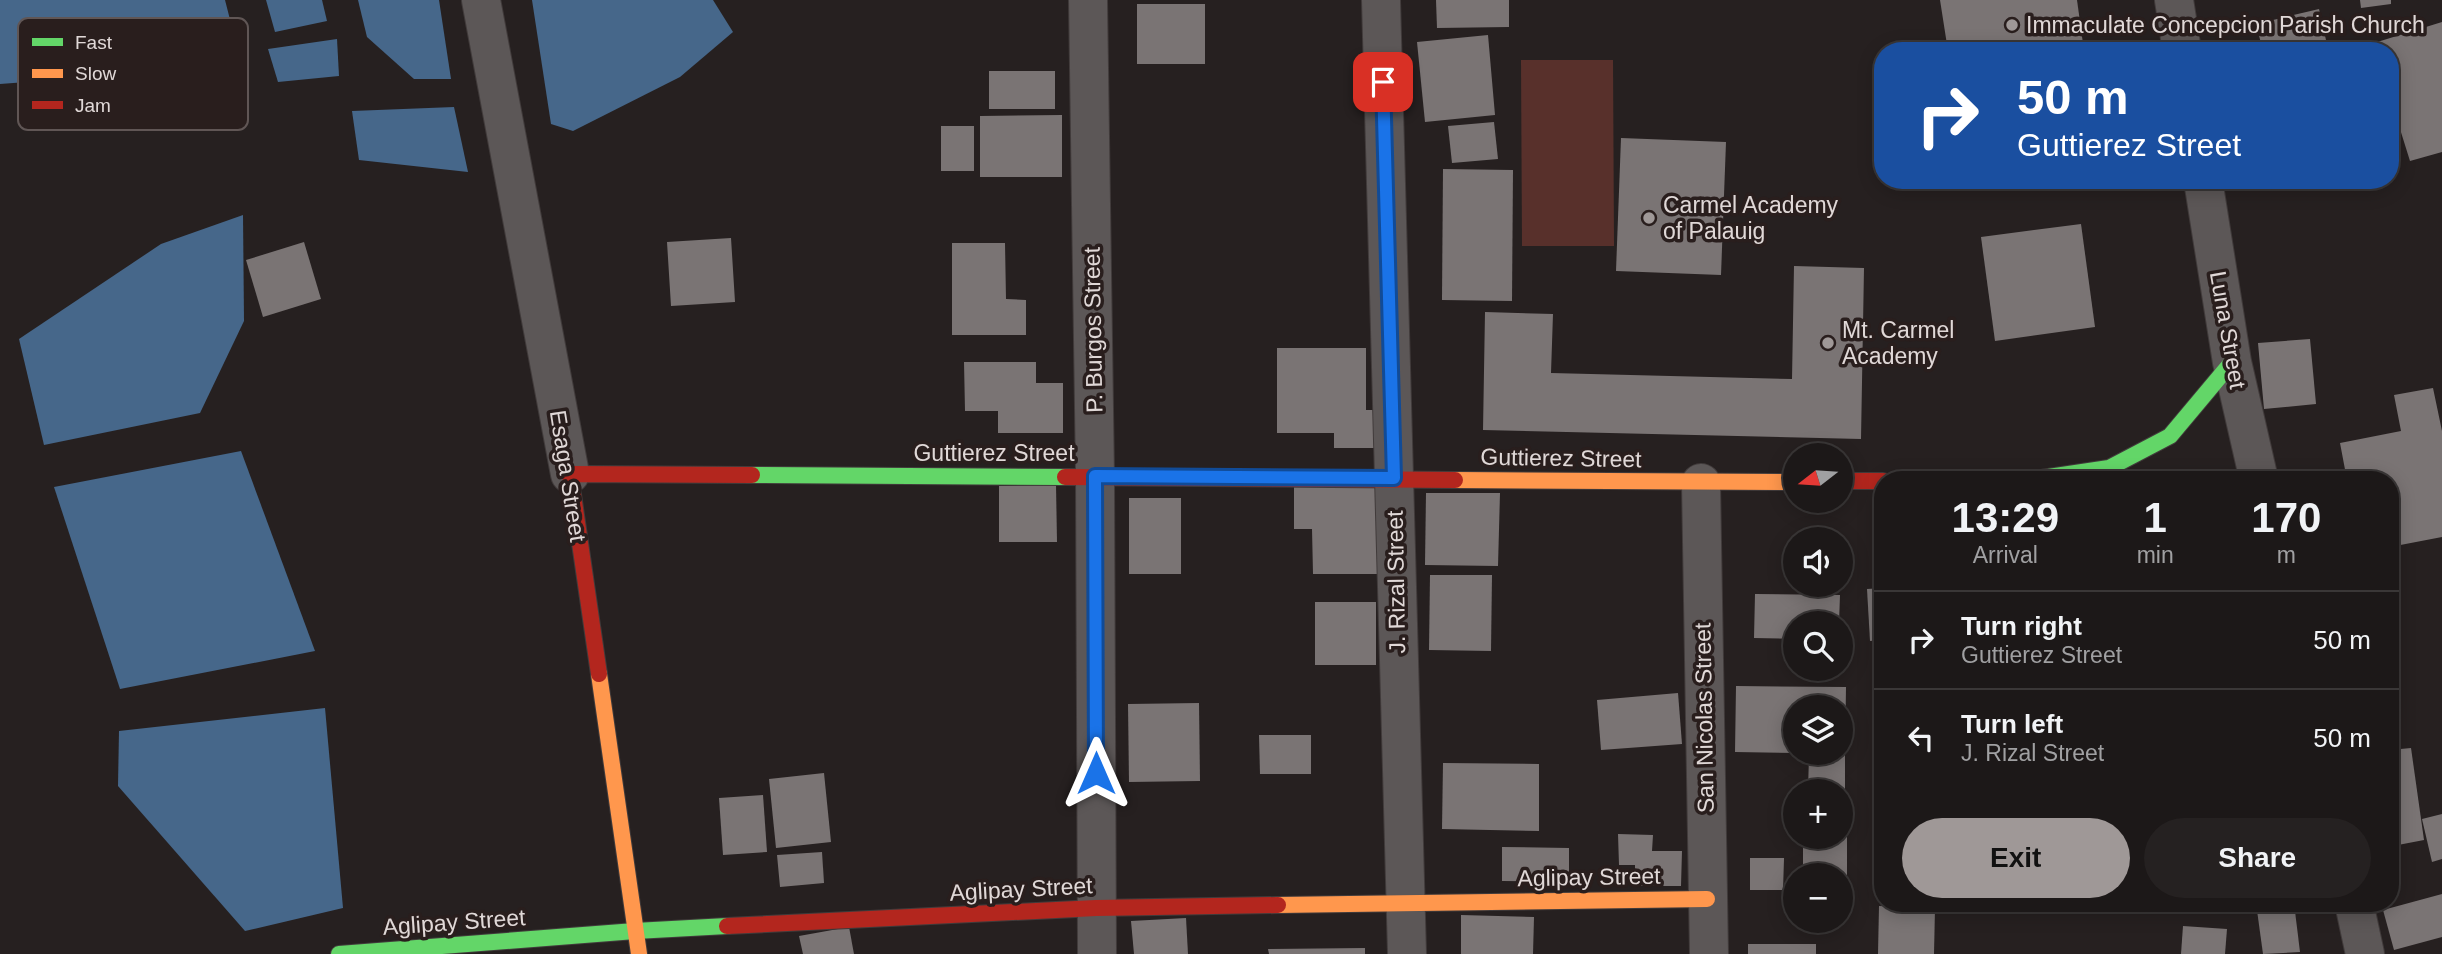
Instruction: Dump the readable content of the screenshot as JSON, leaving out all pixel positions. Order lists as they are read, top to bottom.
{
  "streets": {
    "street": [
      "P. Burgos Street",
      "Luna Street",
      "Guttierez Street",
      "Esaga Street",
      "J. Rizal Street",
      "San Nicolas Street",
      "Aglipay Street"
    ]
  },
  "crossings": [
    ["P. Burgos Street", "Guttierez Street"],
    ["P. Burgos Street", "Aglipay Street"],
    ["Guttierez Street", "Esaga Street"],
    ["Guttierez Street", "J. Rizal Street"],
    ["Guttierez Street", "San Nicolas Street"],
    ["Esaga Street", "Aglipay Street"],
    ["J. Rizal Street", "Aglipay Street"],
    ["San Nicolas Street", "Aglipay Street"]
  ],
  "places": ["Immaculate Concepcion Parish Church", "Carmel Academy of Palauig", "Mt. Carmel Academy"],
  "legend": ["Fast", "Slow", "Jam"],
  "north": "left",
  "page": {
    "turn": ["50 m", "Guttierez Street"],
    "map_buttons": ["+", "−"],
    "eta": [
      "13:29",
      "Arrival",
      "1",
      "min",
      "170",
      "m"
    ],
    "list": [
      {
        "name": "Turn right",
        "note": "Guttierez Street",
        "value": "50 m"
      },
      {
        "name": "Turn left",
        "note": "J. Rizal Street",
        "value": "50 m"
      }
    ],
    "buttons": ["Exit", "Share"]
  }
}
